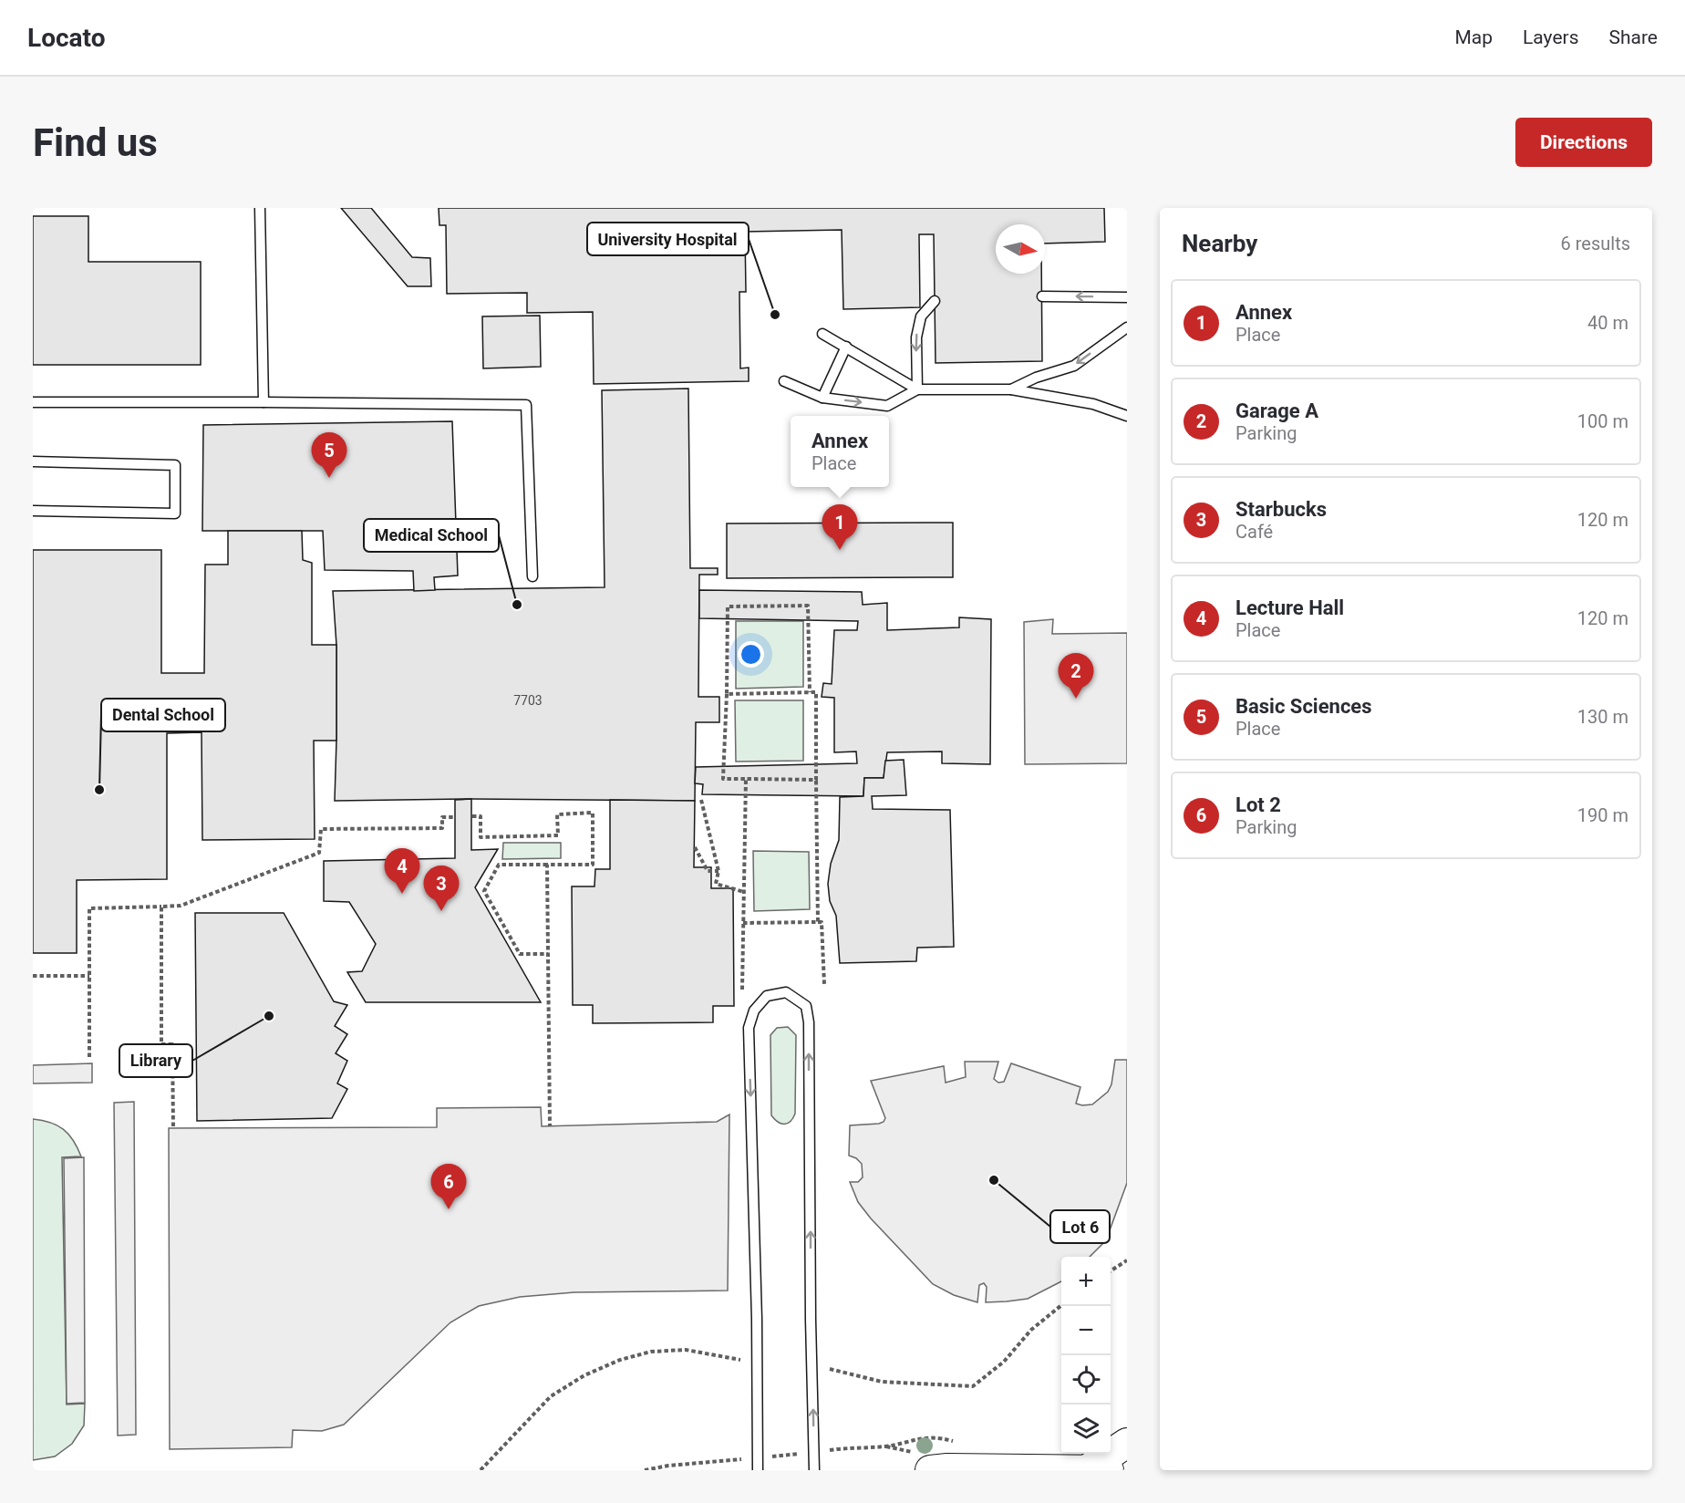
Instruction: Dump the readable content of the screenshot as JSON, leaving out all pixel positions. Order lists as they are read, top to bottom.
{
  "places": [
    "University Hospital",
    "Medical School",
    "Dental School",
    "Library",
    "Lot 6"
  ],
  "house_numbers": ["7703"],
  "north": "right",
  "page": {
    "header": "Locato",
    "nav": ["Map", "Layers", "Share"],
    "buttons": "Directions",
    "title": "Find us",
    "heading": ["Nearby", "6 results"],
    "list": [
      {
        "mark": "1",
        "name": "Annex",
        "note": "Place",
        "value": "40 m"
      },
      {
        "mark": "2",
        "name": "Garage A",
        "note": "Parking",
        "value": "100 m"
      },
      {
        "mark": "3",
        "name": "Starbucks",
        "note": "Café",
        "value": "120 m"
      },
      {
        "mark": "4",
        "name": "Lecture Hall",
        "note": "Place",
        "value": "120 m"
      },
      {
        "mark": "5",
        "name": "Basic Sciences",
        "note": "Place",
        "value": "130 m"
      },
      {
        "mark": "6",
        "name": "Lot 2",
        "note": "Parking",
        "value": "190 m"
      }
    ],
    "popup": ["Annex", "Place"],
    "pins": [
      "5",
      "1",
      "2",
      "4",
      "3",
      "6"
    ],
    "map_buttons": ["+", "−"]
  }
}
